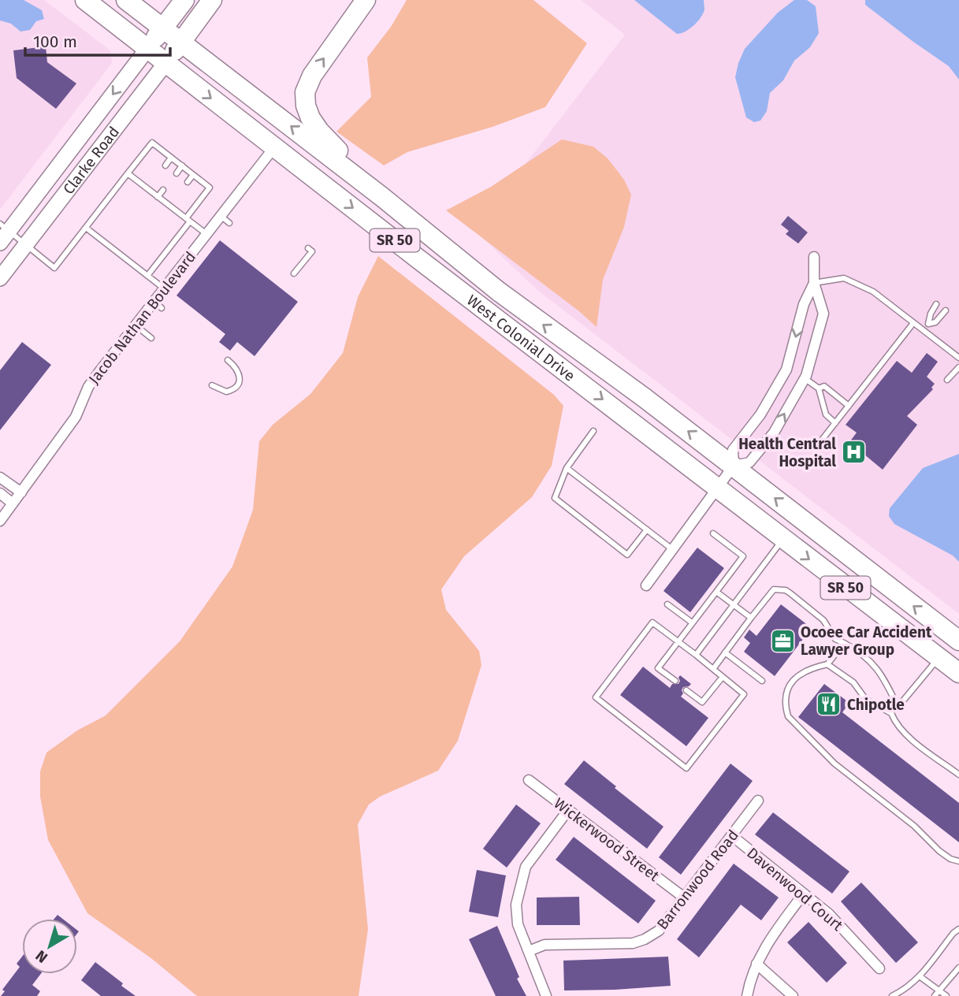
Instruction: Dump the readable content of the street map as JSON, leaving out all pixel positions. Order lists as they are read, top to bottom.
{
  "streets": {
    "highway": ["Clarke Road", "SR 50", "West Colonial Drive"],
    "street": [
      "Jacob Nathan Boulevard",
      "Wickerwood Street",
      "Barronwood Road",
      "Davenwood Court"
    ]
  },
  "crossings": [
    ["Clarke Road", "West Colonial Drive"],
    ["Jacob Nathan Boulevard", "West Colonial Drive"],
    ["Wickerwood Street", "Barronwood Road"],
    ["Barronwood Road", "Davenwood Court"]
  ],
  "one_way": ["Clarke Road"],
  "places": {
    "hospital": ["Health Central Hospital"],
    "office": ["Ocoee Car Accident Lawyer Group"],
    "restaurant": ["Chipotle"]
  },
  "scale_bar": "100 m",
  "north": "bottom left"
}
